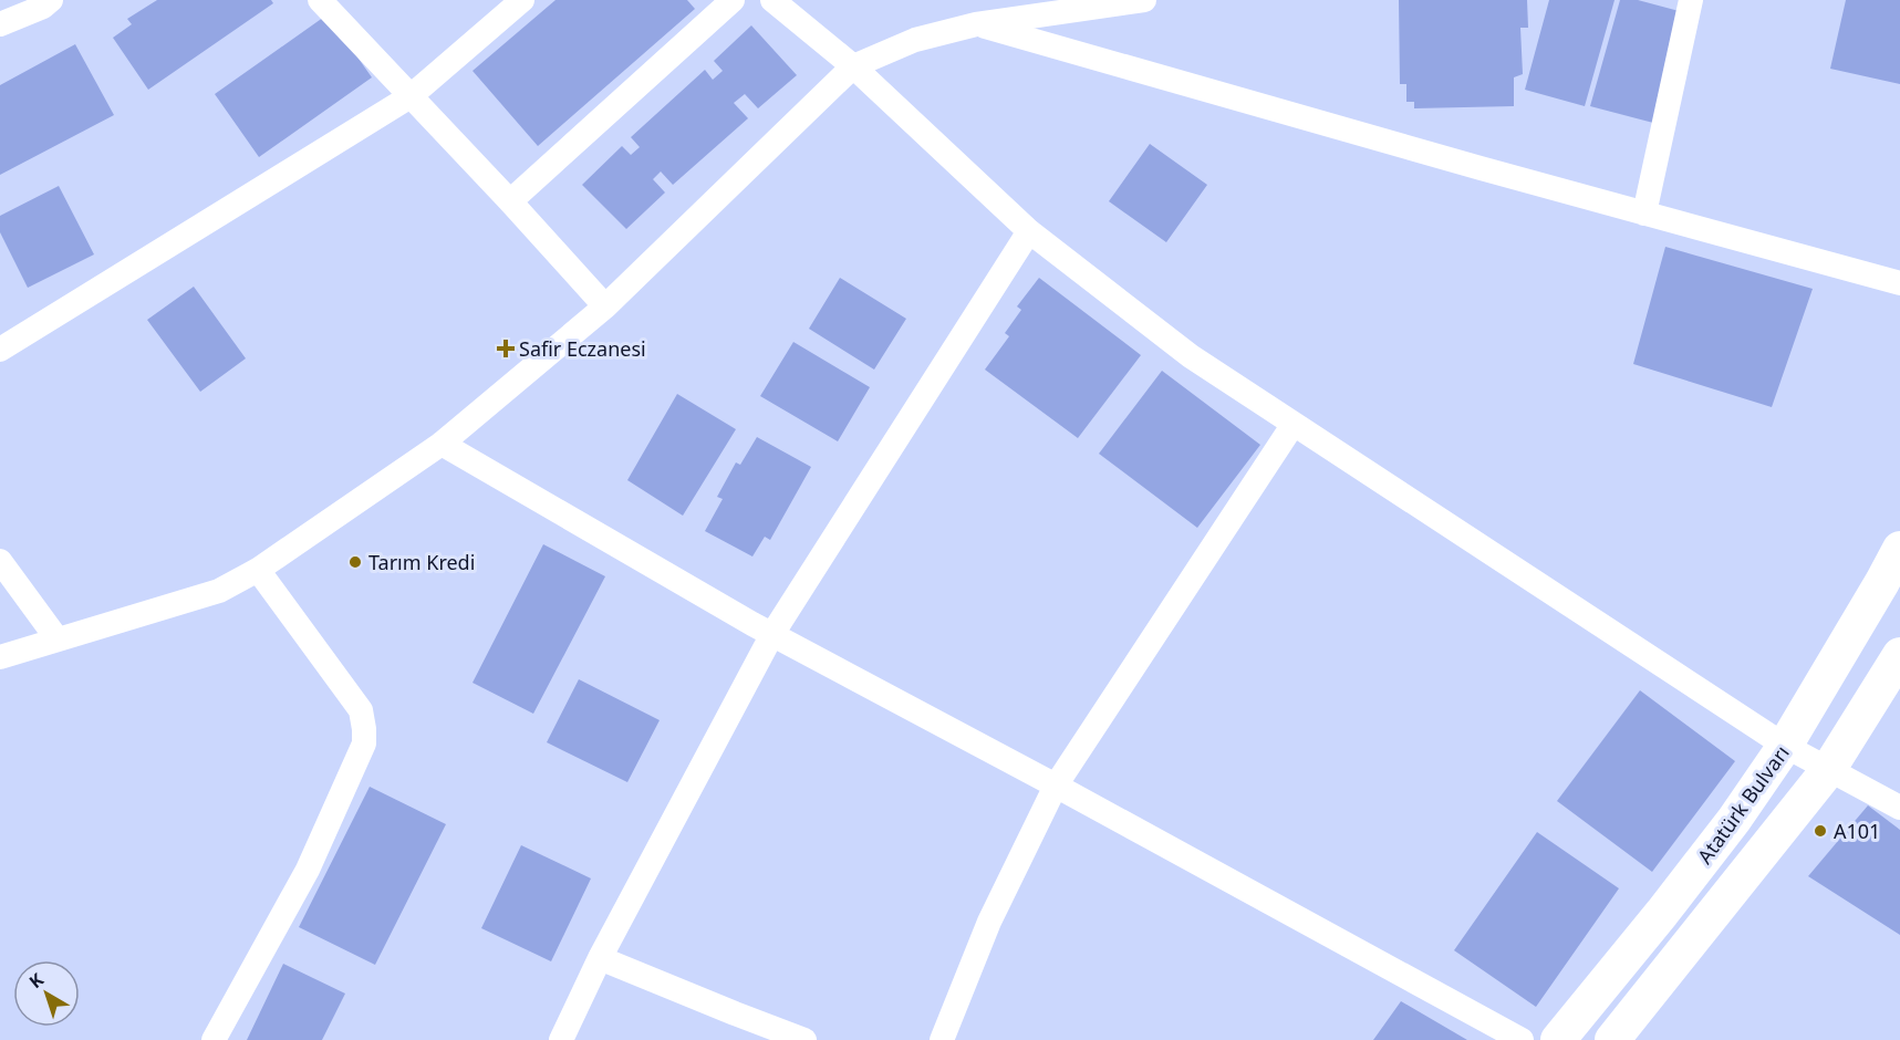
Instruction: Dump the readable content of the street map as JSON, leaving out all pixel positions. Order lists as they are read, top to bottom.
{
  "streets": {
    "main road": ["Atatürk Bulvarı"]
  },
  "places": {
    "health": ["Safir Eczanesi"],
    "other": ["Tarım Kredi", "A101"]
  },
  "north": "top left"
}
